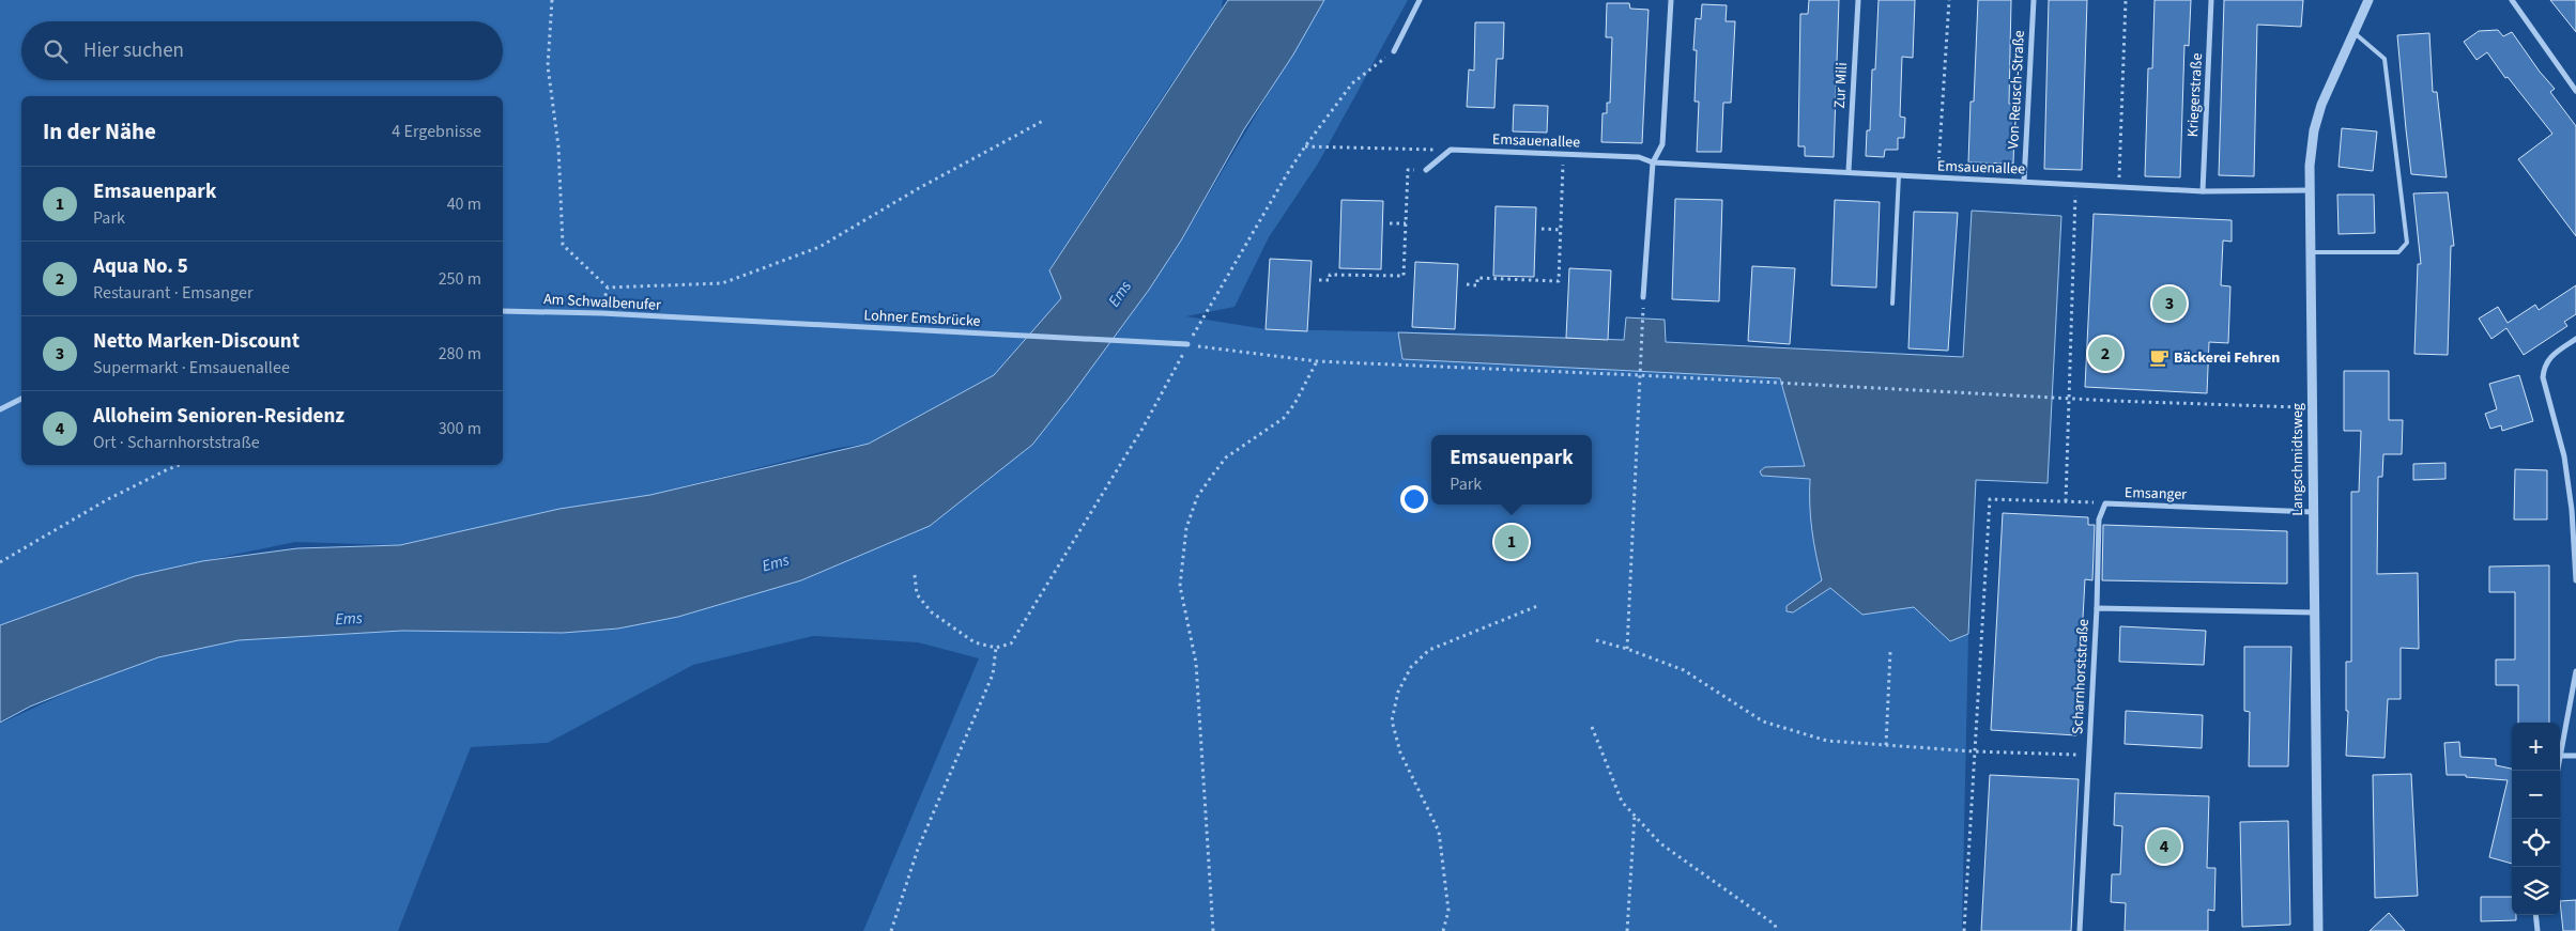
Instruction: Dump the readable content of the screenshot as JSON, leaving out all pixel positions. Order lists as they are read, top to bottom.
{
  "streets": {
    "street": [
      "Zur Mili",
      "Von-Reusch-Straße",
      "Kriegerstraße",
      "Emsauenallee",
      "Am Schwalbenufer",
      "Lohner Emsbrücke",
      "Langschmidtsweg",
      "Emsanger",
      "Scharnhorststraße"
    ]
  },
  "crossings": [
    ["Zur Mili", "Emsauenallee"],
    ["Von-Reusch-Straße", "Emsauenallee"],
    ["Kriegerstraße", "Emsauenallee"],
    ["Emsauenallee", "Langschmidtsweg"],
    ["Am Schwalbenufer", "Lohner Emsbrücke"],
    ["Langschmidtsweg", "Emsanger"],
    ["Langschmidtsweg", "Scharnhorststraße"],
    ["Emsanger", "Scharnhorststraße"]
  ],
  "water": ["Ems"],
  "places": {
    "cafe": ["Bäckerei Fehren"]
  },
  "page": {
    "search": "Hier suchen",
    "heading": ["In der Nähe", "4 Ergebnisse"],
    "list": [
      {
        "mark": "1",
        "name": "Emsauenpark",
        "note": "Park",
        "value": "40 m"
      },
      {
        "mark": "2",
        "name": "Aqua No. 5",
        "note": "Restaurant · Emsanger",
        "value": "250 m"
      },
      {
        "mark": "3",
        "name": "Netto Marken-Discount",
        "note": "Supermarkt · Emsauenallee",
        "value": "280 m"
      },
      {
        "mark": "4",
        "name": "Alloheim Senioren-Residenz",
        "note": "Ort · Scharnhorststraße",
        "value": "300 m"
      }
    ],
    "pins": [
      "3",
      "2",
      "1",
      "4"
    ],
    "popup": ["Emsauenpark", "Park"],
    "map_buttons": ["+", "−"]
  }
}
